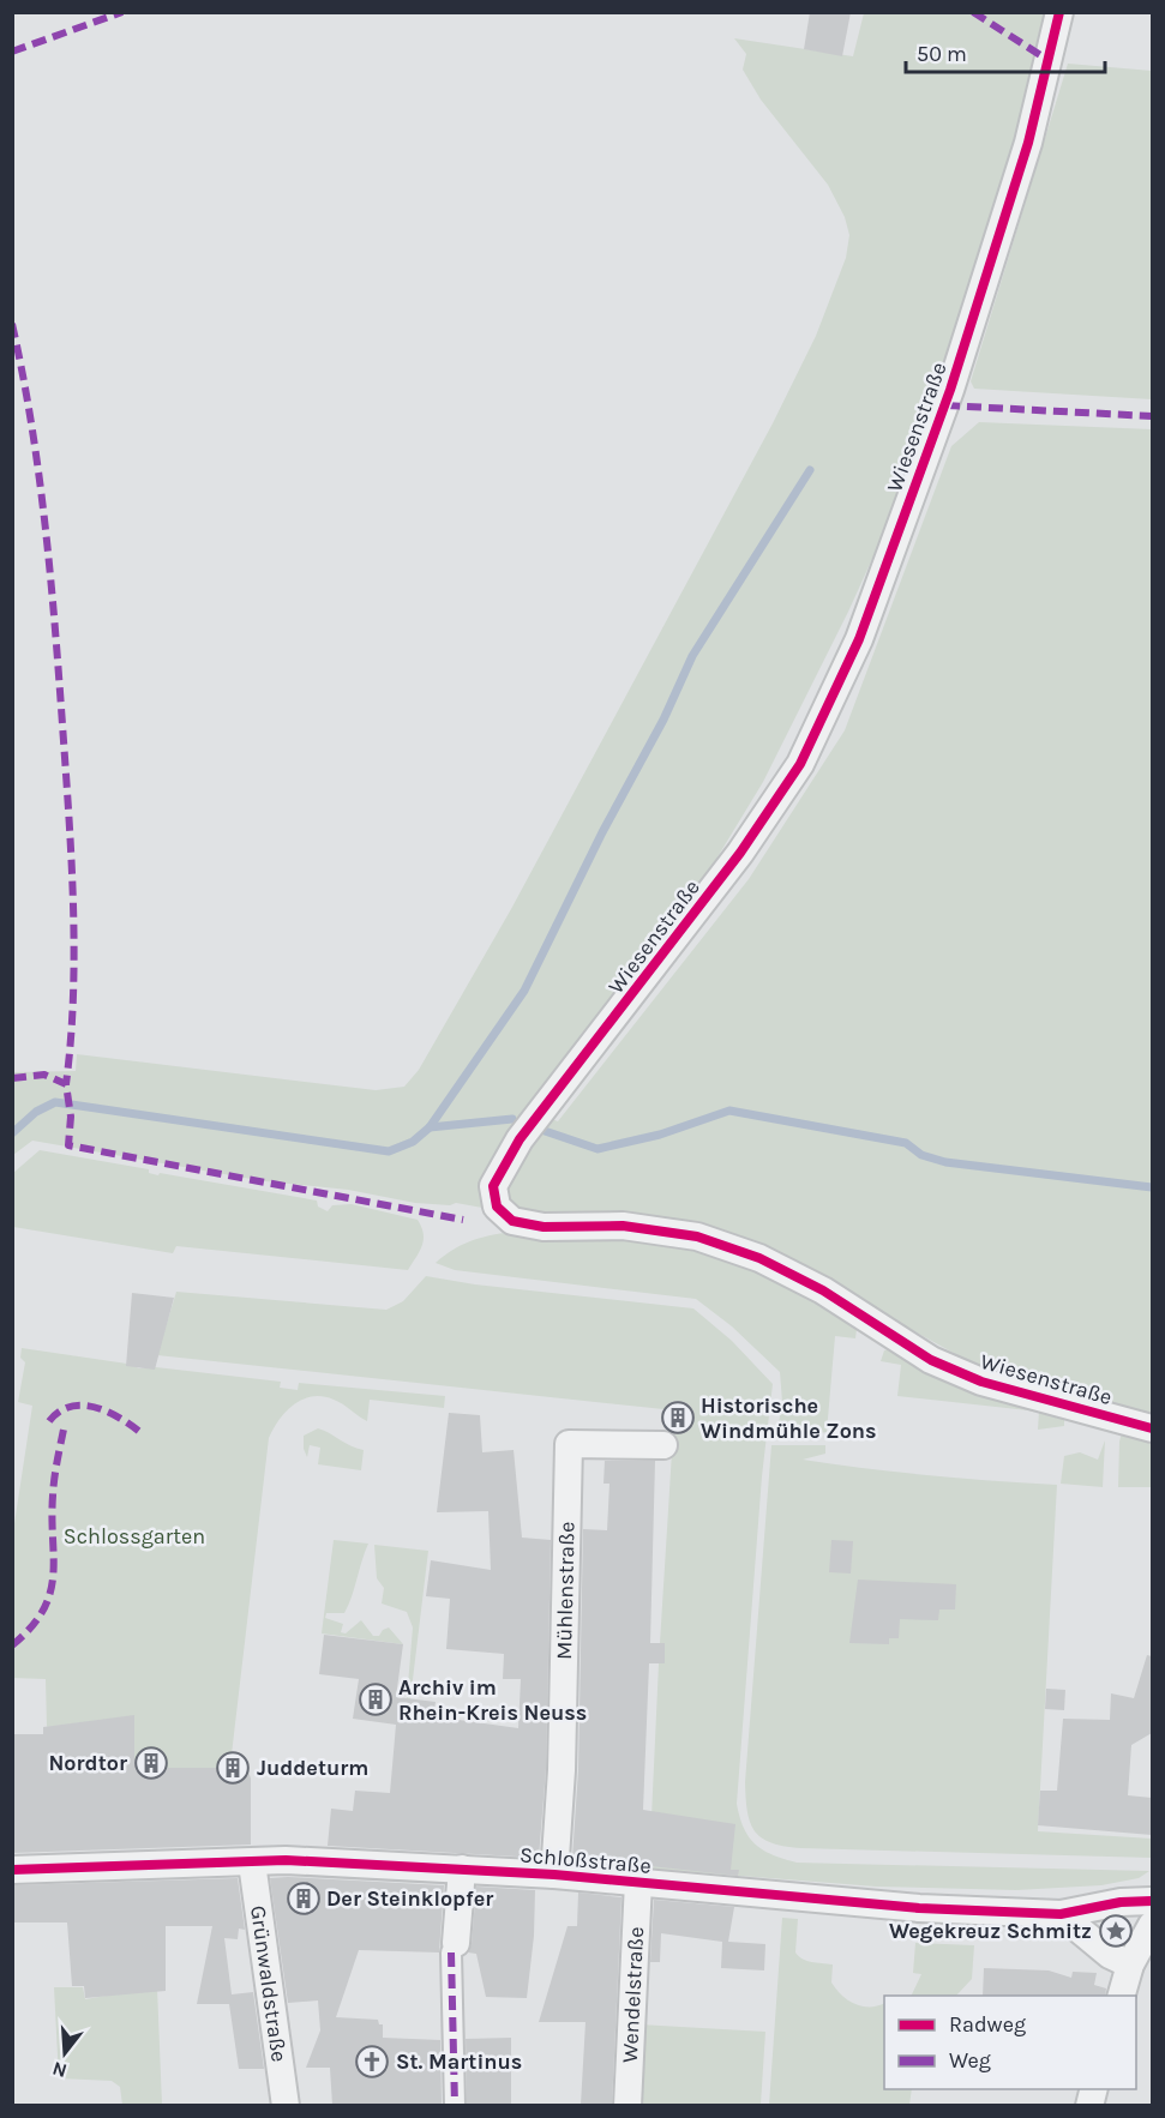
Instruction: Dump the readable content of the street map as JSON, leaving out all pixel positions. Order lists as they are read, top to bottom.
{
  "streets": {
    "street": [
      "Wiesenstraße",
      "Mühlenstraße",
      "Schloßstraße",
      "Grünwaldstraße",
      "Wendelstraße"
    ]
  },
  "crossings": [
    ["Mühlenstraße", "Schloßstraße"],
    ["Schloßstraße", "Grünwaldstraße"],
    ["Schloßstraße", "Wendelstraße"]
  ],
  "parks": ["Schlossgarten"],
  "places": {
    "building": [
      "Historische Windmühle Zons",
      "Archiv im Rhein-Kreis Neuss",
      "Nordtor",
      "Juddeturm",
      "Der Steinklopfer"
    ],
    "place": ["Wegekreuz Schmitz"],
    "church": ["St. Martinus"]
  },
  "legend": ["Radweg", "Weg"],
  "scale_bar": "50 m",
  "north": "bottom"
}
